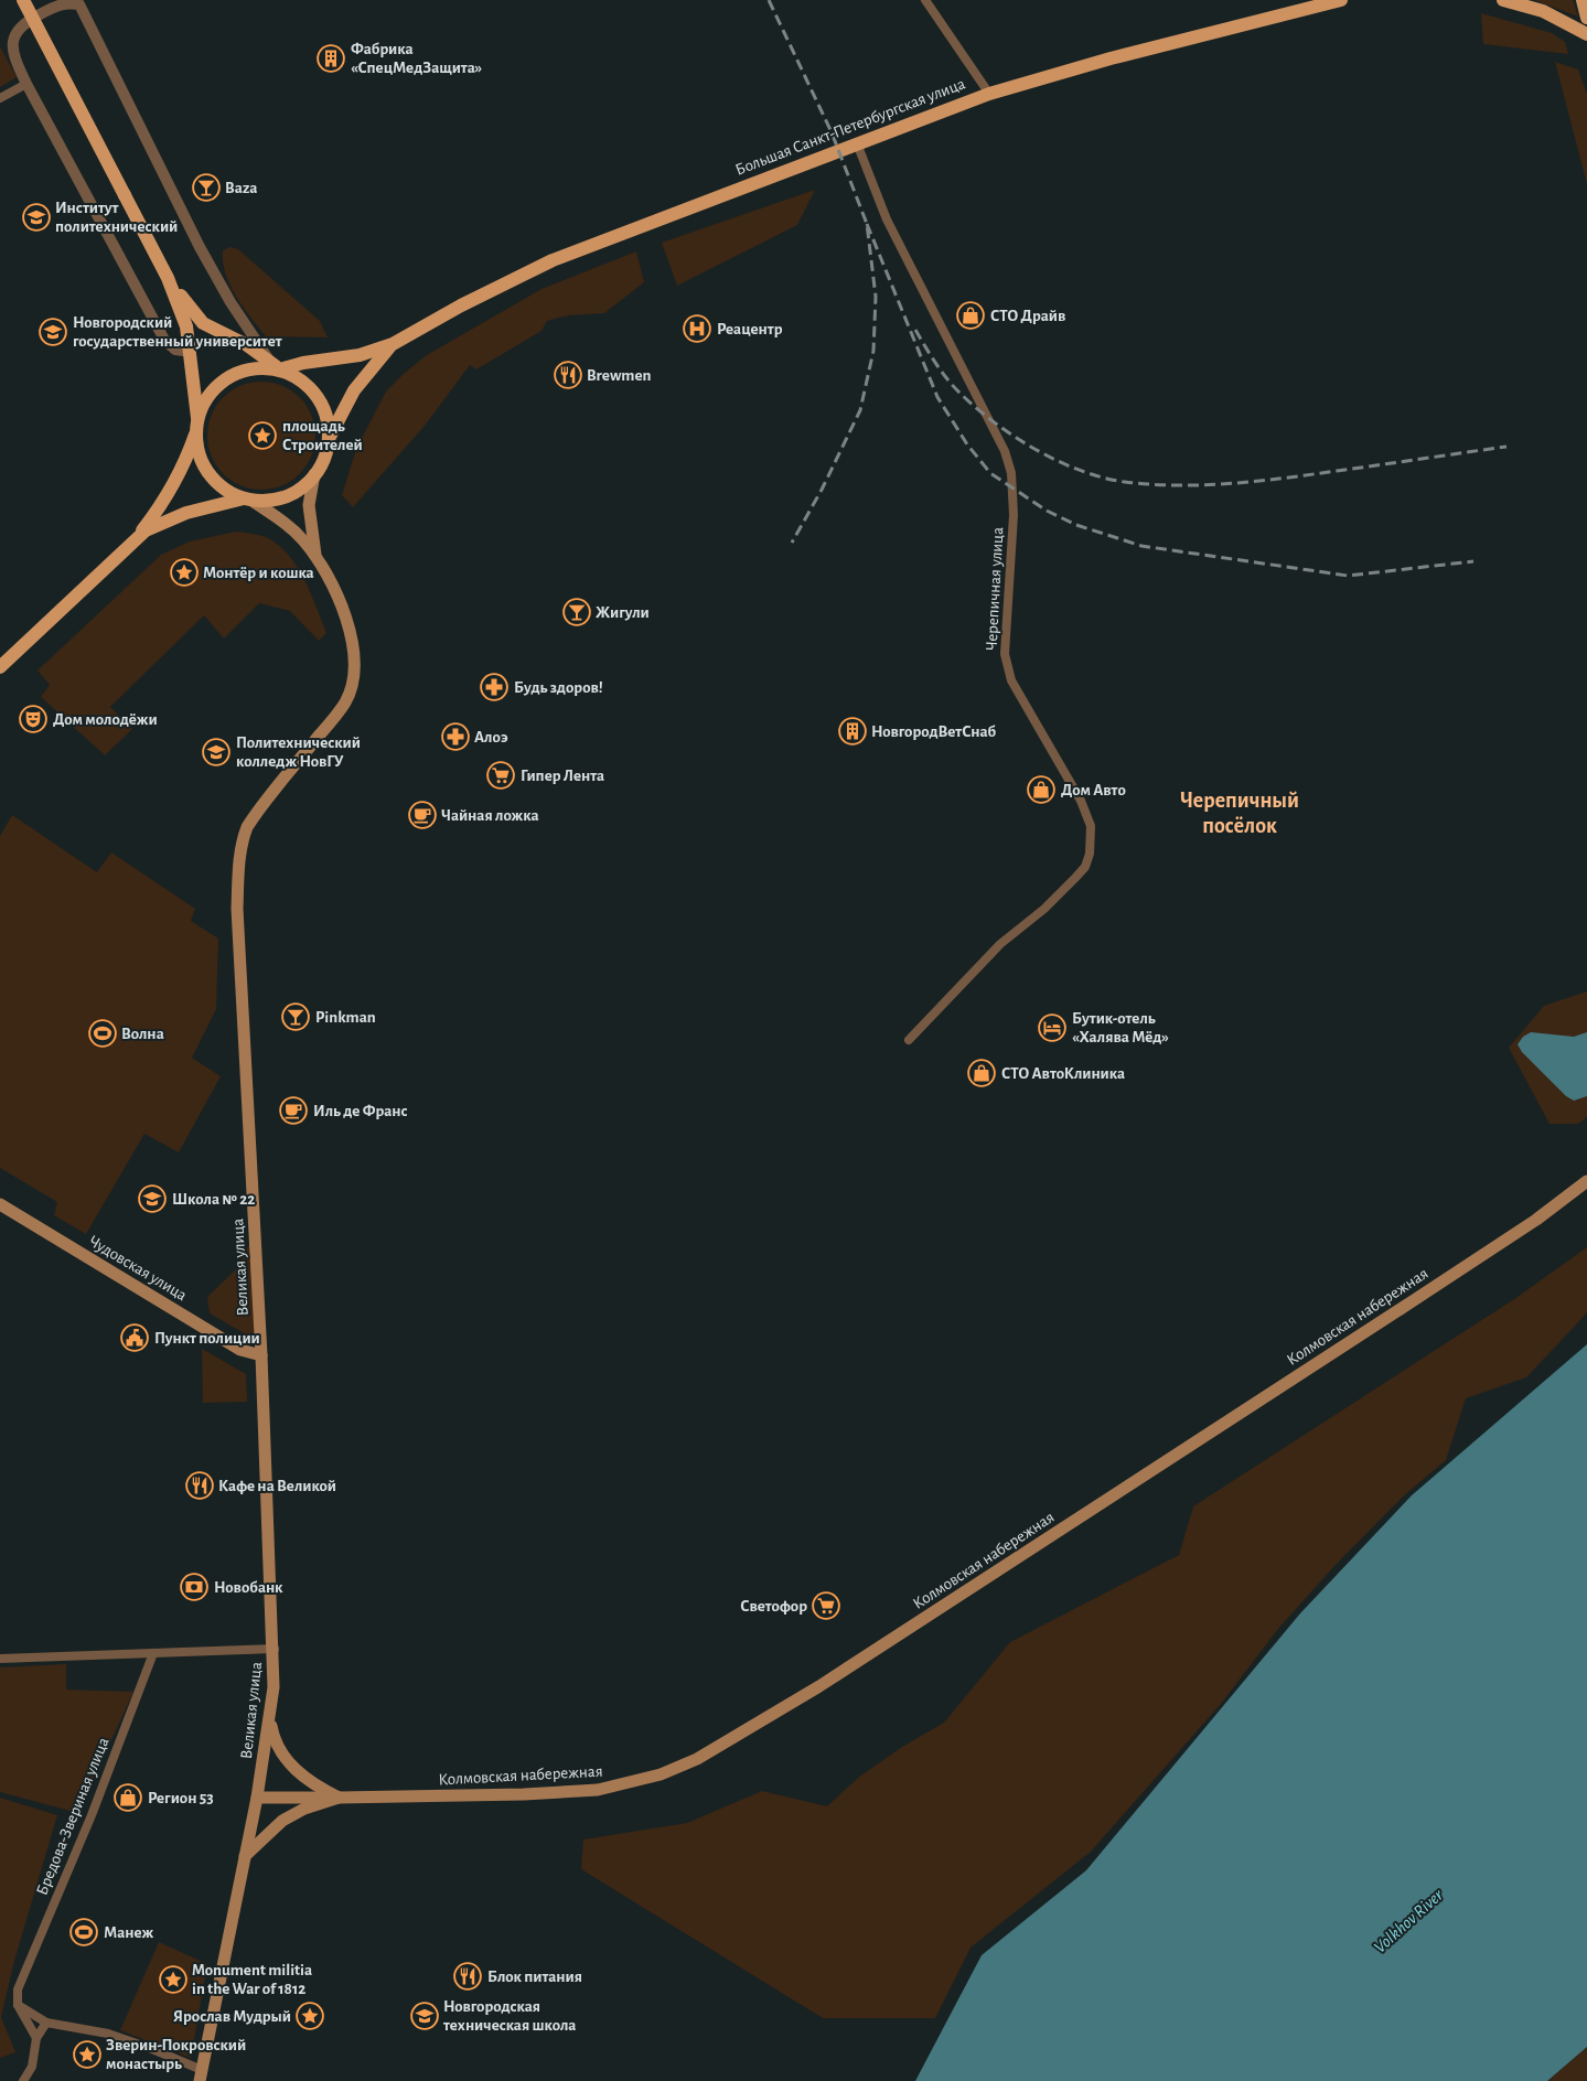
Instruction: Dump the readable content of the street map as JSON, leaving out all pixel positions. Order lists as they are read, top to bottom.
{
  "streets": {
    "main road": [
      "Большая Санкт-Петербургская улица",
      "Великая улица",
      "Чудовская улица",
      "Колмовская набережная"
    ],
    "street": ["Черепичная улица", "Бредова-Звериная улица"]
  },
  "crossings": [
    ["Большая Санкт-Петербургская улица", "Черепичная улица"],
    ["Великая улица", "Чудовская улица"]
  ],
  "districts": ["Черепичный посёлок"],
  "water": ["Volkhov River"],
  "places": {
    "building": ["Фабрика «СпецМедЗащита»", "НовгородВетСнаб"],
    "bar": ["Baza", "Жигули", "Pinkman"],
    "school or university": [
      "Институт политехнический",
      "Новгородский государственный университет",
      "Политехнический колледж НовГУ",
      "Школа № 22",
      "Новгородская техническая школа"
    ],
    "shop": [
      "СТО Драйв",
      "Дом Авто",
      "СТО АвтоКлиника",
      "Регион 53"
    ],
    "hospital": ["Реацентр"],
    "restaurant": ["Brewmen", "Кафе на Великой", "Блок питания"],
    "place": [
      "площадь Строителей",
      "Монтёр и кошка",
      "Monument militia in the War of 1812",
      "Ярослав Мудрый",
      "Зверин-Покровский монастырь"
    ],
    "pharmacy": ["Будь здоров!", "Алоэ"],
    "theatre": ["Дом молодёжи"],
    "supermarket": ["Гипер Лента", "Светофор"],
    "cafe": ["Чайная ложка", "Иль де Франс"],
    "hotel": ["Бутик-отель «Халява Мёд»"],
    "sports": ["Волна", "Манеж"],
    "public building": ["Пункт полиции"],
    "bank": ["Новобанк"]
  }
}
